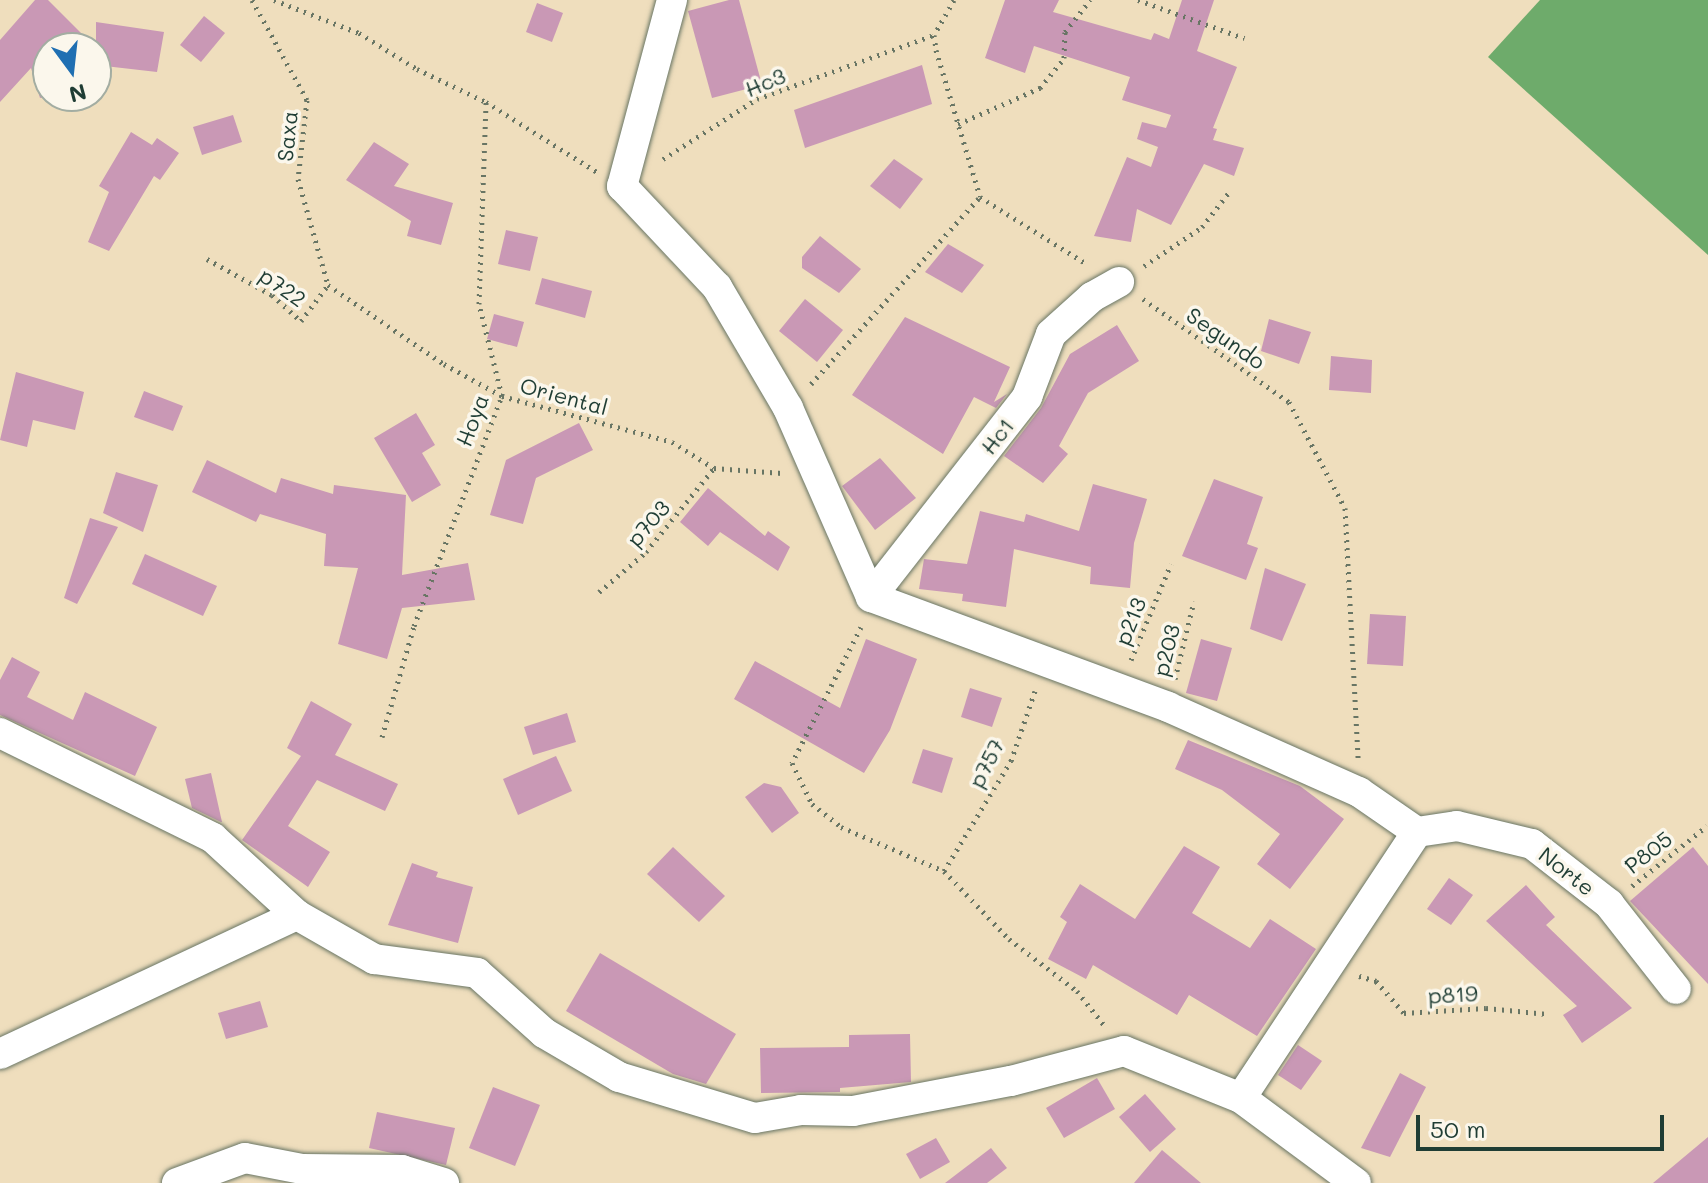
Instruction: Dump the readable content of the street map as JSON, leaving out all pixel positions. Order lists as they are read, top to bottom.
{
  "streets": {
    "street": ["Hc1", "Norte"],
    "path": [
      "Hc3",
      "Saxa",
      "p722",
      "Segundo",
      "Oriental",
      "Hoya",
      "p703",
      "p213",
      "p203",
      "p757",
      "P805",
      "p819"
    ]
  },
  "crossings": [
    ["Saxa", "p722"],
    ["Saxa", "Oriental"],
    ["p722", "Oriental"],
    ["Segundo", "Hc1"],
    ["Oriental", "Hoya"],
    ["Oriental", "p703"],
    ["P805", "Norte"]
  ],
  "scale_bar": "50 m",
  "north": "bottom"
}
